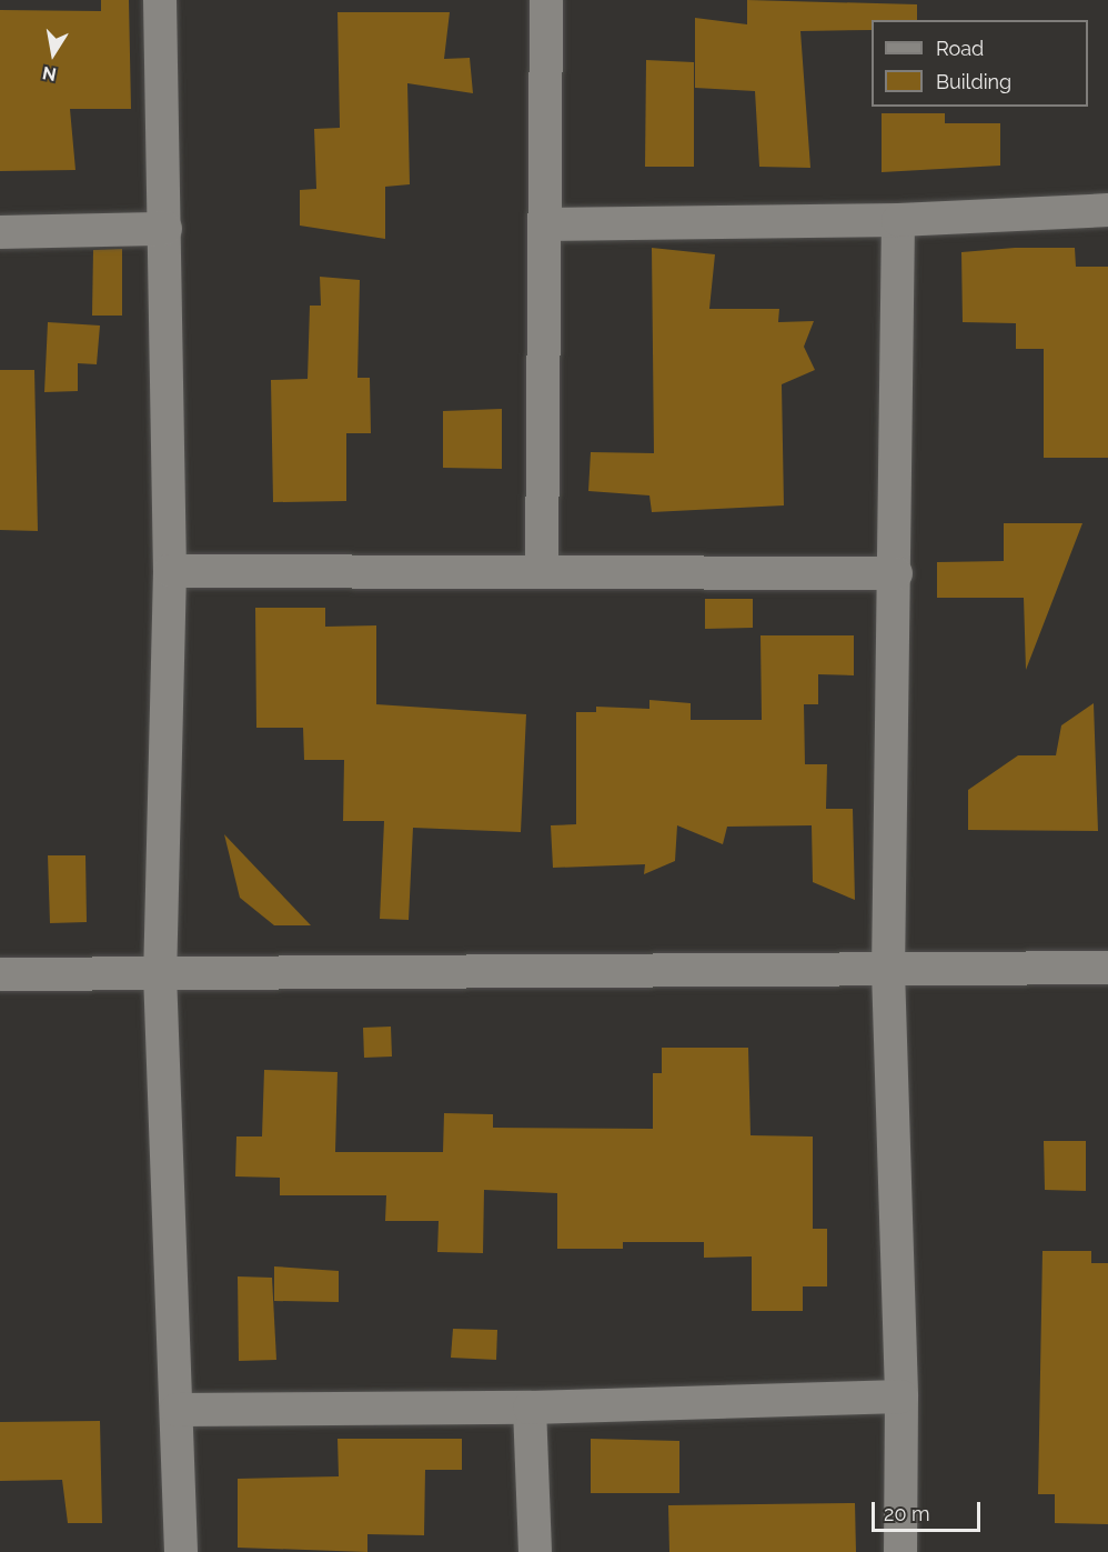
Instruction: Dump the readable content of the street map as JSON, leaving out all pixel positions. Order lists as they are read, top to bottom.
{
  "legend": ["Road", "Building"],
  "scale_bar": "20 m",
  "north": "bottom"
}
